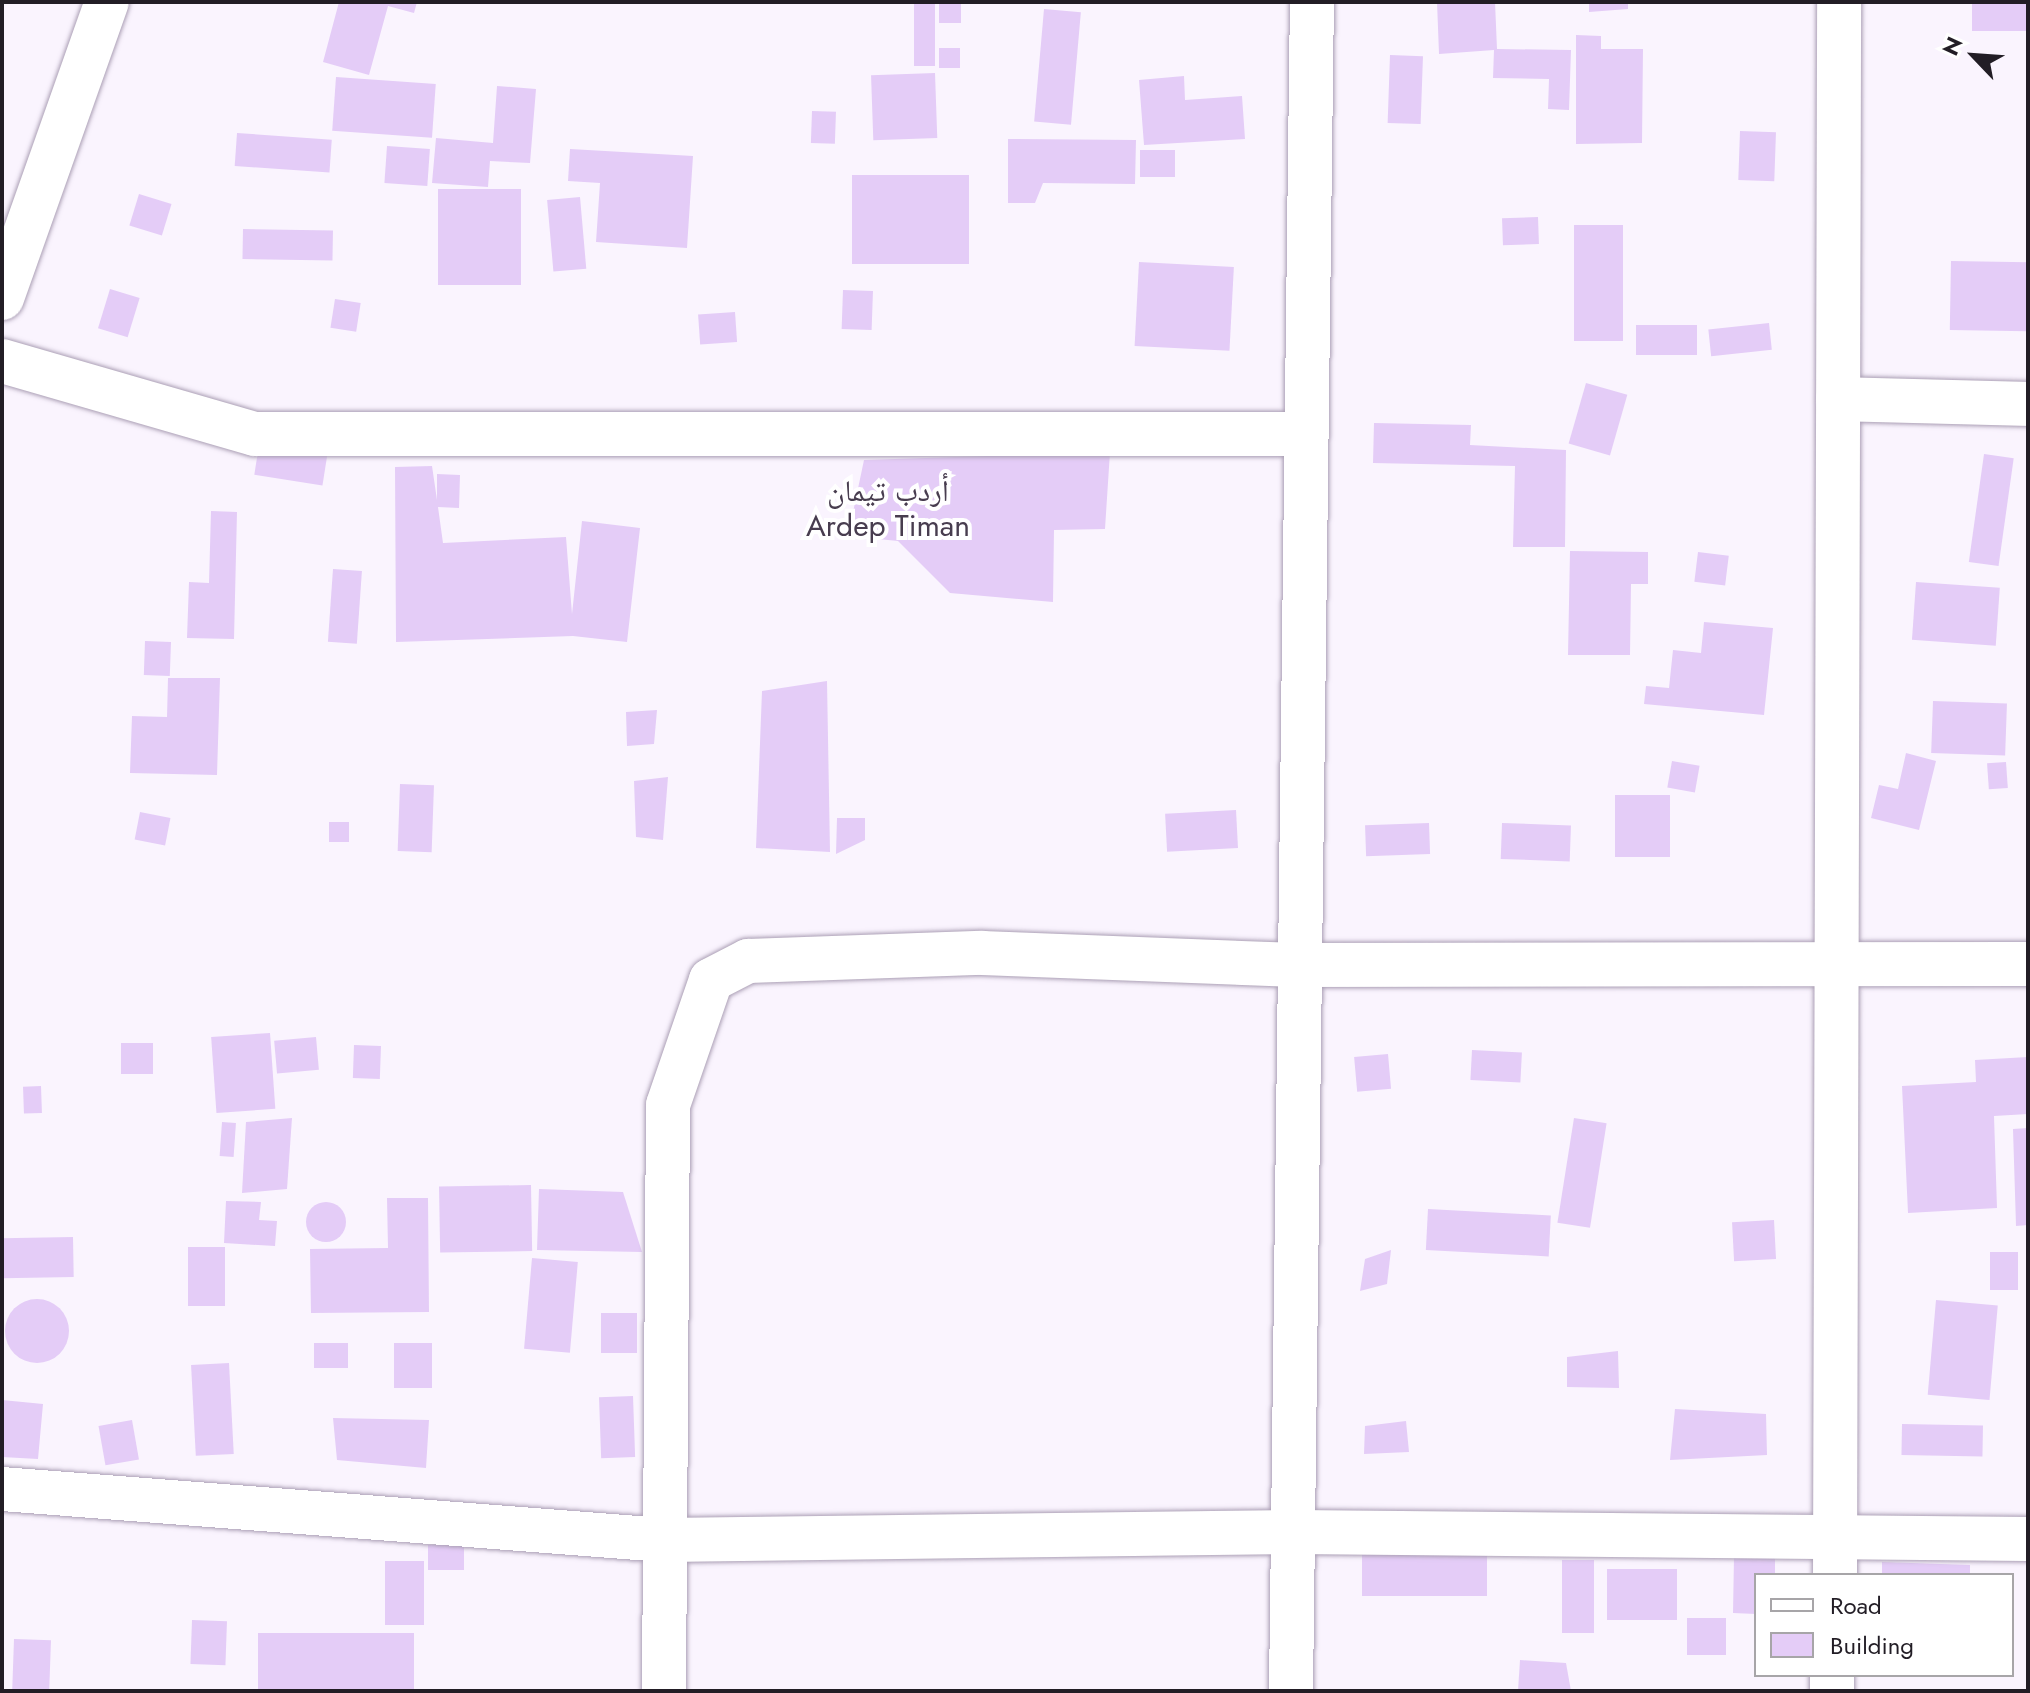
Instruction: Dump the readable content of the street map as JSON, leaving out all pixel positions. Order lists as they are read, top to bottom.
{
  "districts": ["أردب تيمان Ardep Timan"],
  "legend": ["Road", "Building"],
  "north": "top left"
}
